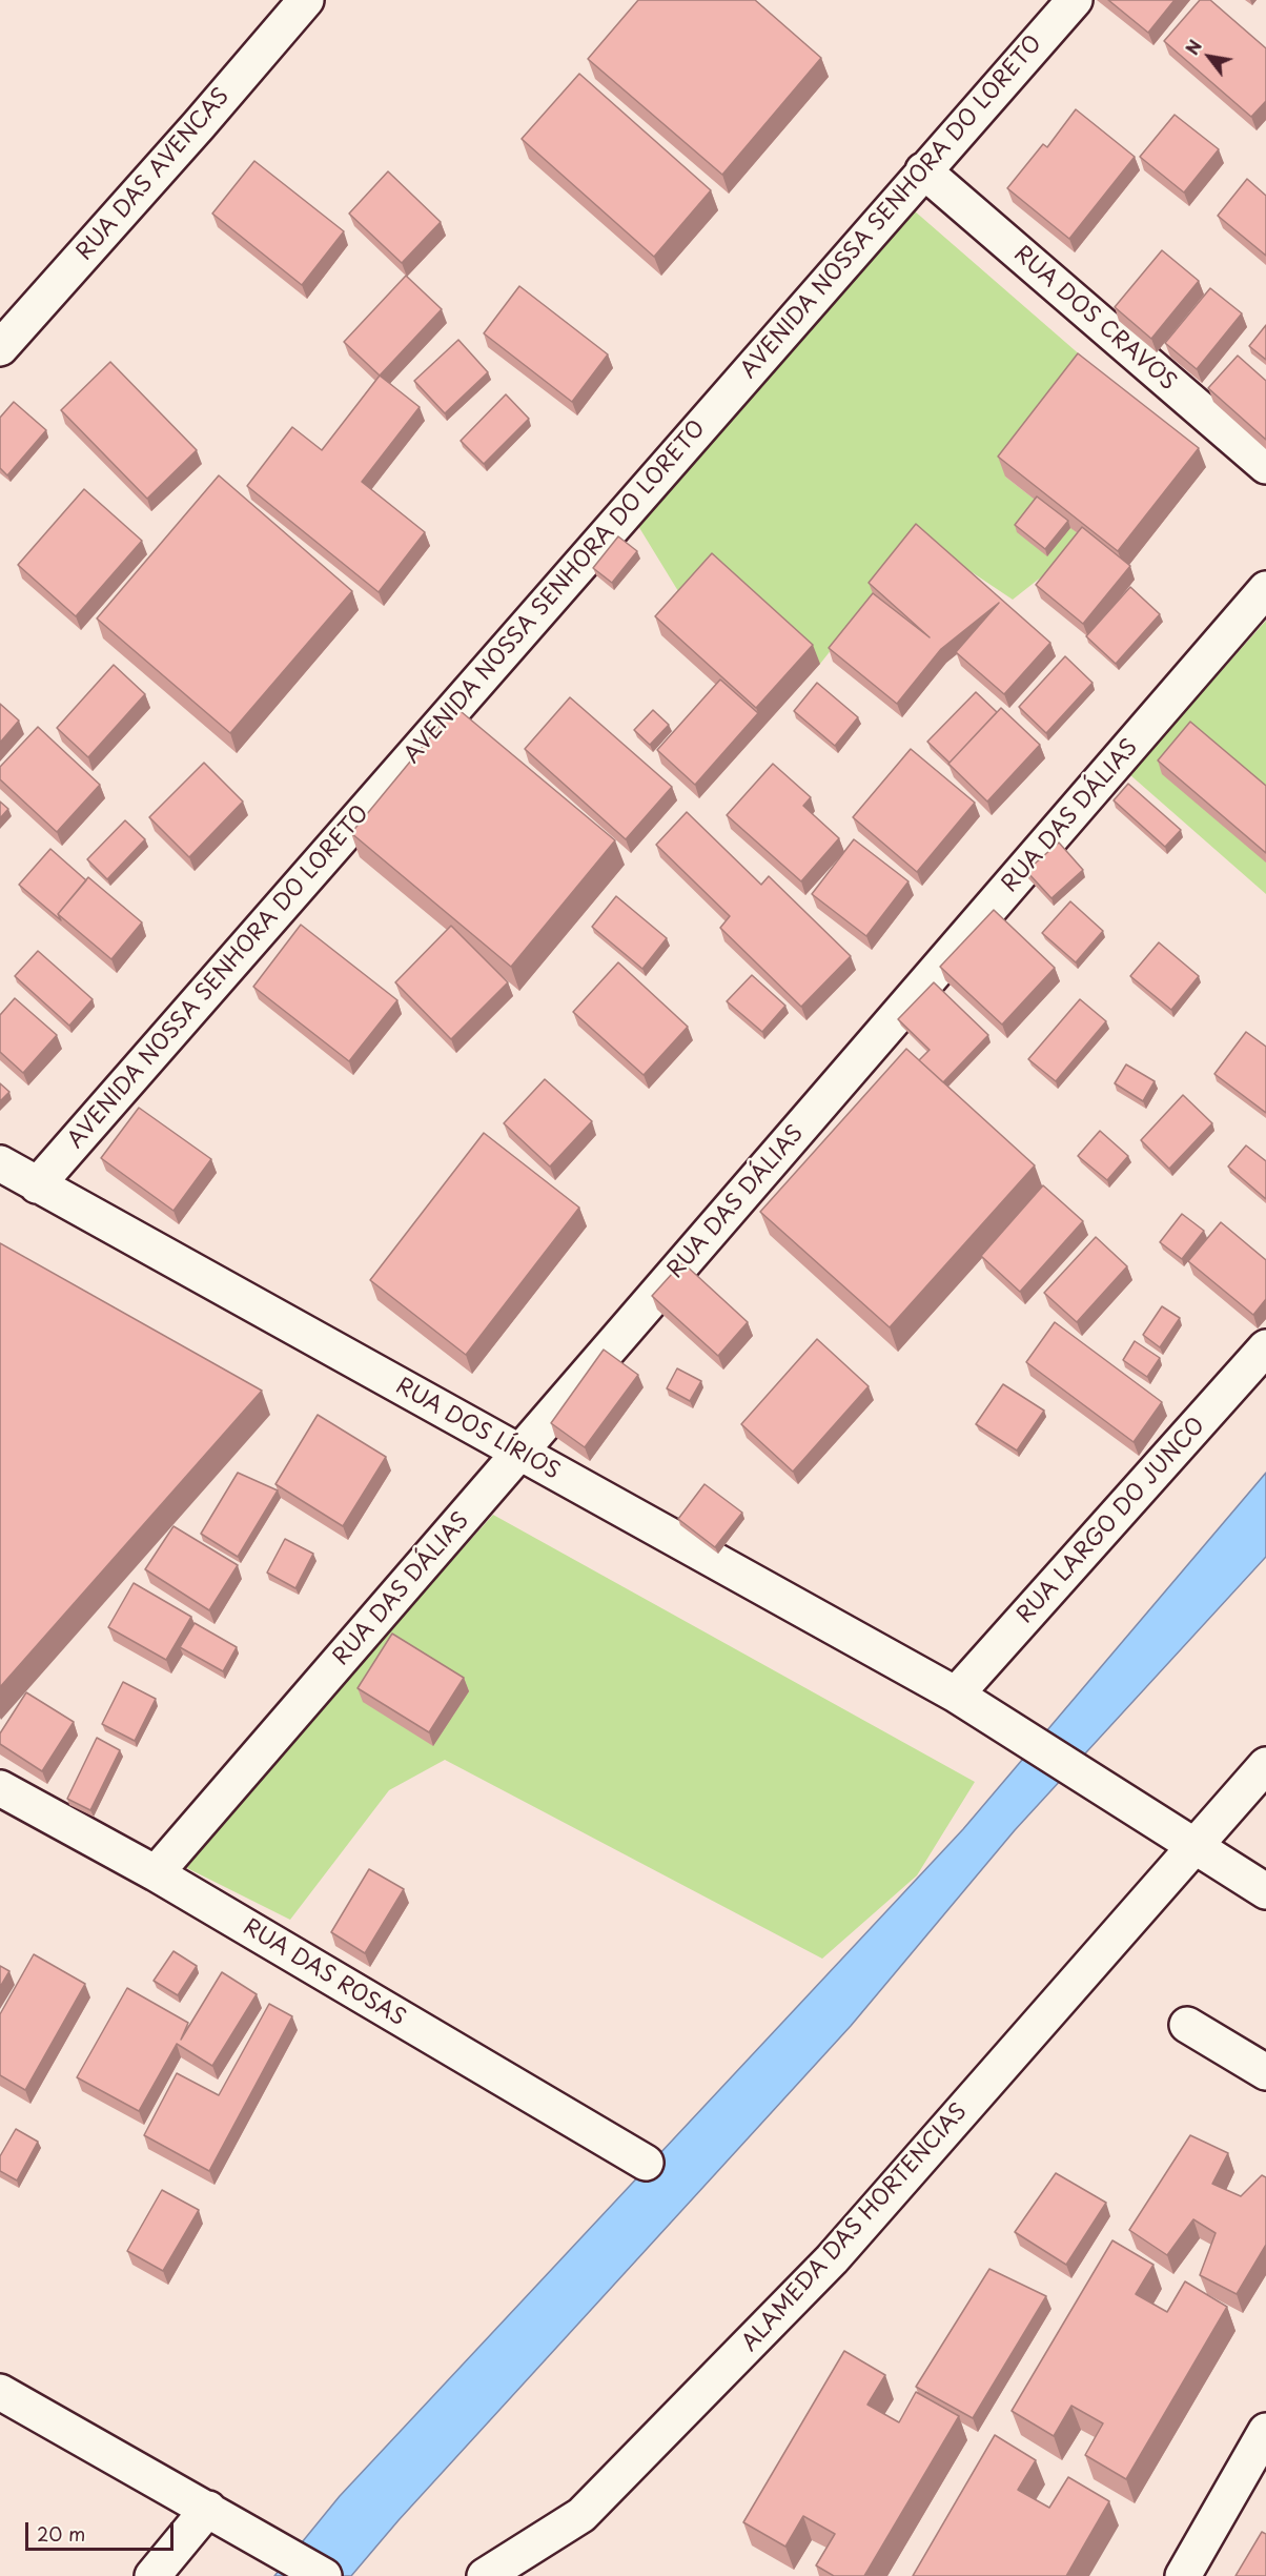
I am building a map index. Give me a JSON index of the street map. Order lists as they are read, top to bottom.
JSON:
{
  "streets": {
    "street": [
      "RUA DAS AVENCAS",
      "AVENIDA NOSSA SENHORA DO LORETO",
      "RUA DOS CRAVOS",
      "RUA DAS DÁLIAS",
      "RUA DOS LÍRIOS",
      "RUA LARGO DO JUNCO",
      "RUA DAS ROSAS",
      "ALAMEDA DAS HORTENCIAS"
    ]
  },
  "crossings": [
    ["AVENIDA NOSSA SENHORA DO LORETO", "RUA DOS CRAVOS"],
    ["AVENIDA NOSSA SENHORA DO LORETO", "RUA DOS LÍRIOS"],
    ["RUA DAS DÁLIAS", "RUA DOS LÍRIOS"],
    ["RUA DAS DÁLIAS", "RUA DAS ROSAS"],
    ["RUA DOS LÍRIOS", "RUA LARGO DO JUNCO"],
    ["RUA DOS LÍRIOS", "ALAMEDA DAS HORTENCIAS"]
  ],
  "scale_bar": "20 m",
  "north": "top left"
}
